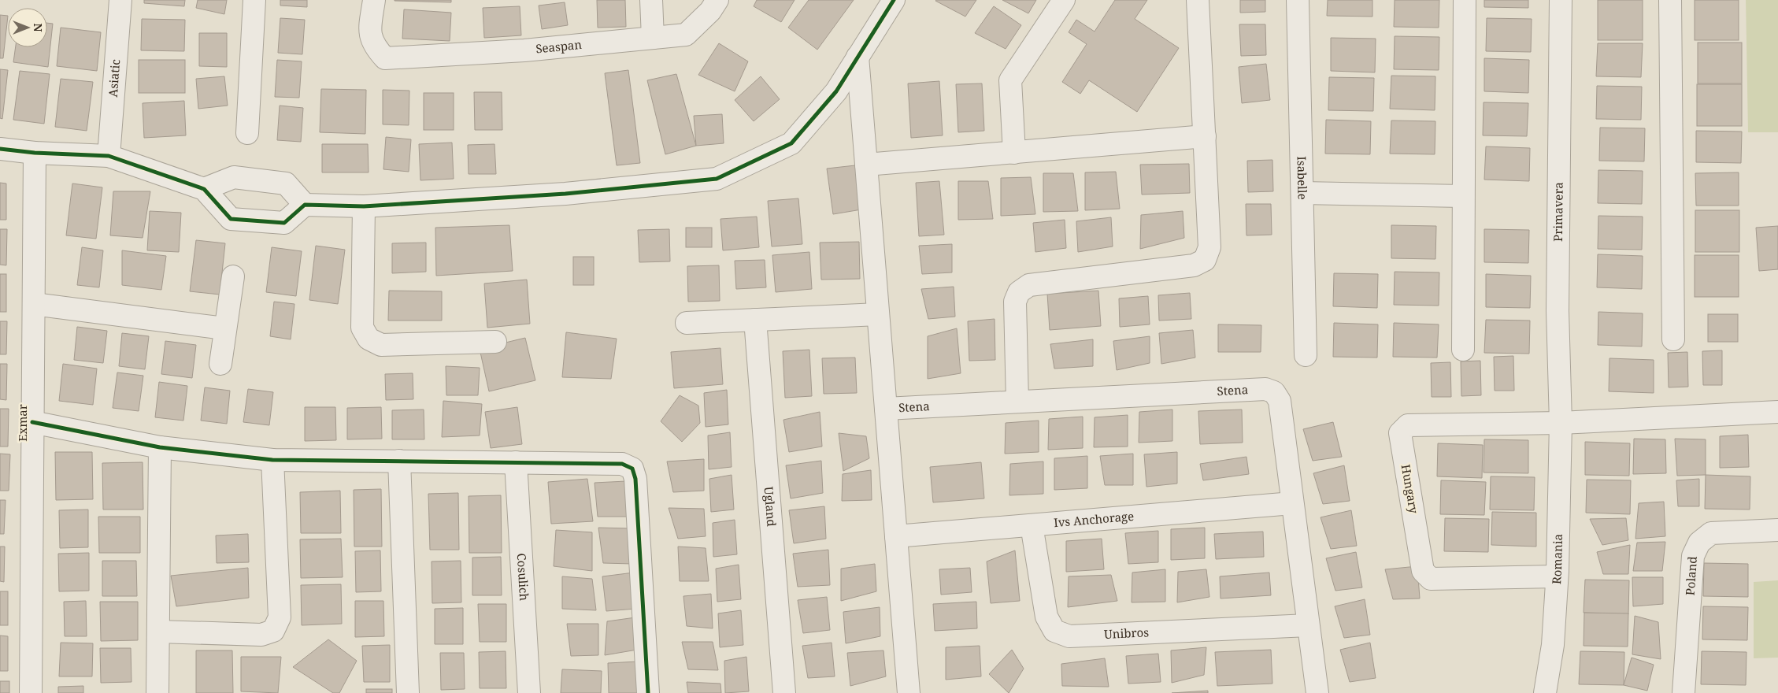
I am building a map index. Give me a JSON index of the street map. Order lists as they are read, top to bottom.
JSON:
{
  "streets": {
    "street": [
      "Seaspan",
      "Asiatic",
      "Isabelle",
      "Primavera",
      "Stena",
      "Exmar",
      "Hungary",
      "Ugland",
      "Ivs Anchorage",
      "Romania",
      "Poland",
      "Cosulich",
      "Unibros"
    ]
  },
  "crossings": [
    ["Primavera", "Hungary"],
    ["Primavera", "Romania"],
    ["Stena", "Ivs Anchorage"],
    ["Stena", "Unibros"],
    ["Hungary", "Romania"],
    ["Ivs Anchorage", "Unibros"]
  ],
  "north": "right"
}
